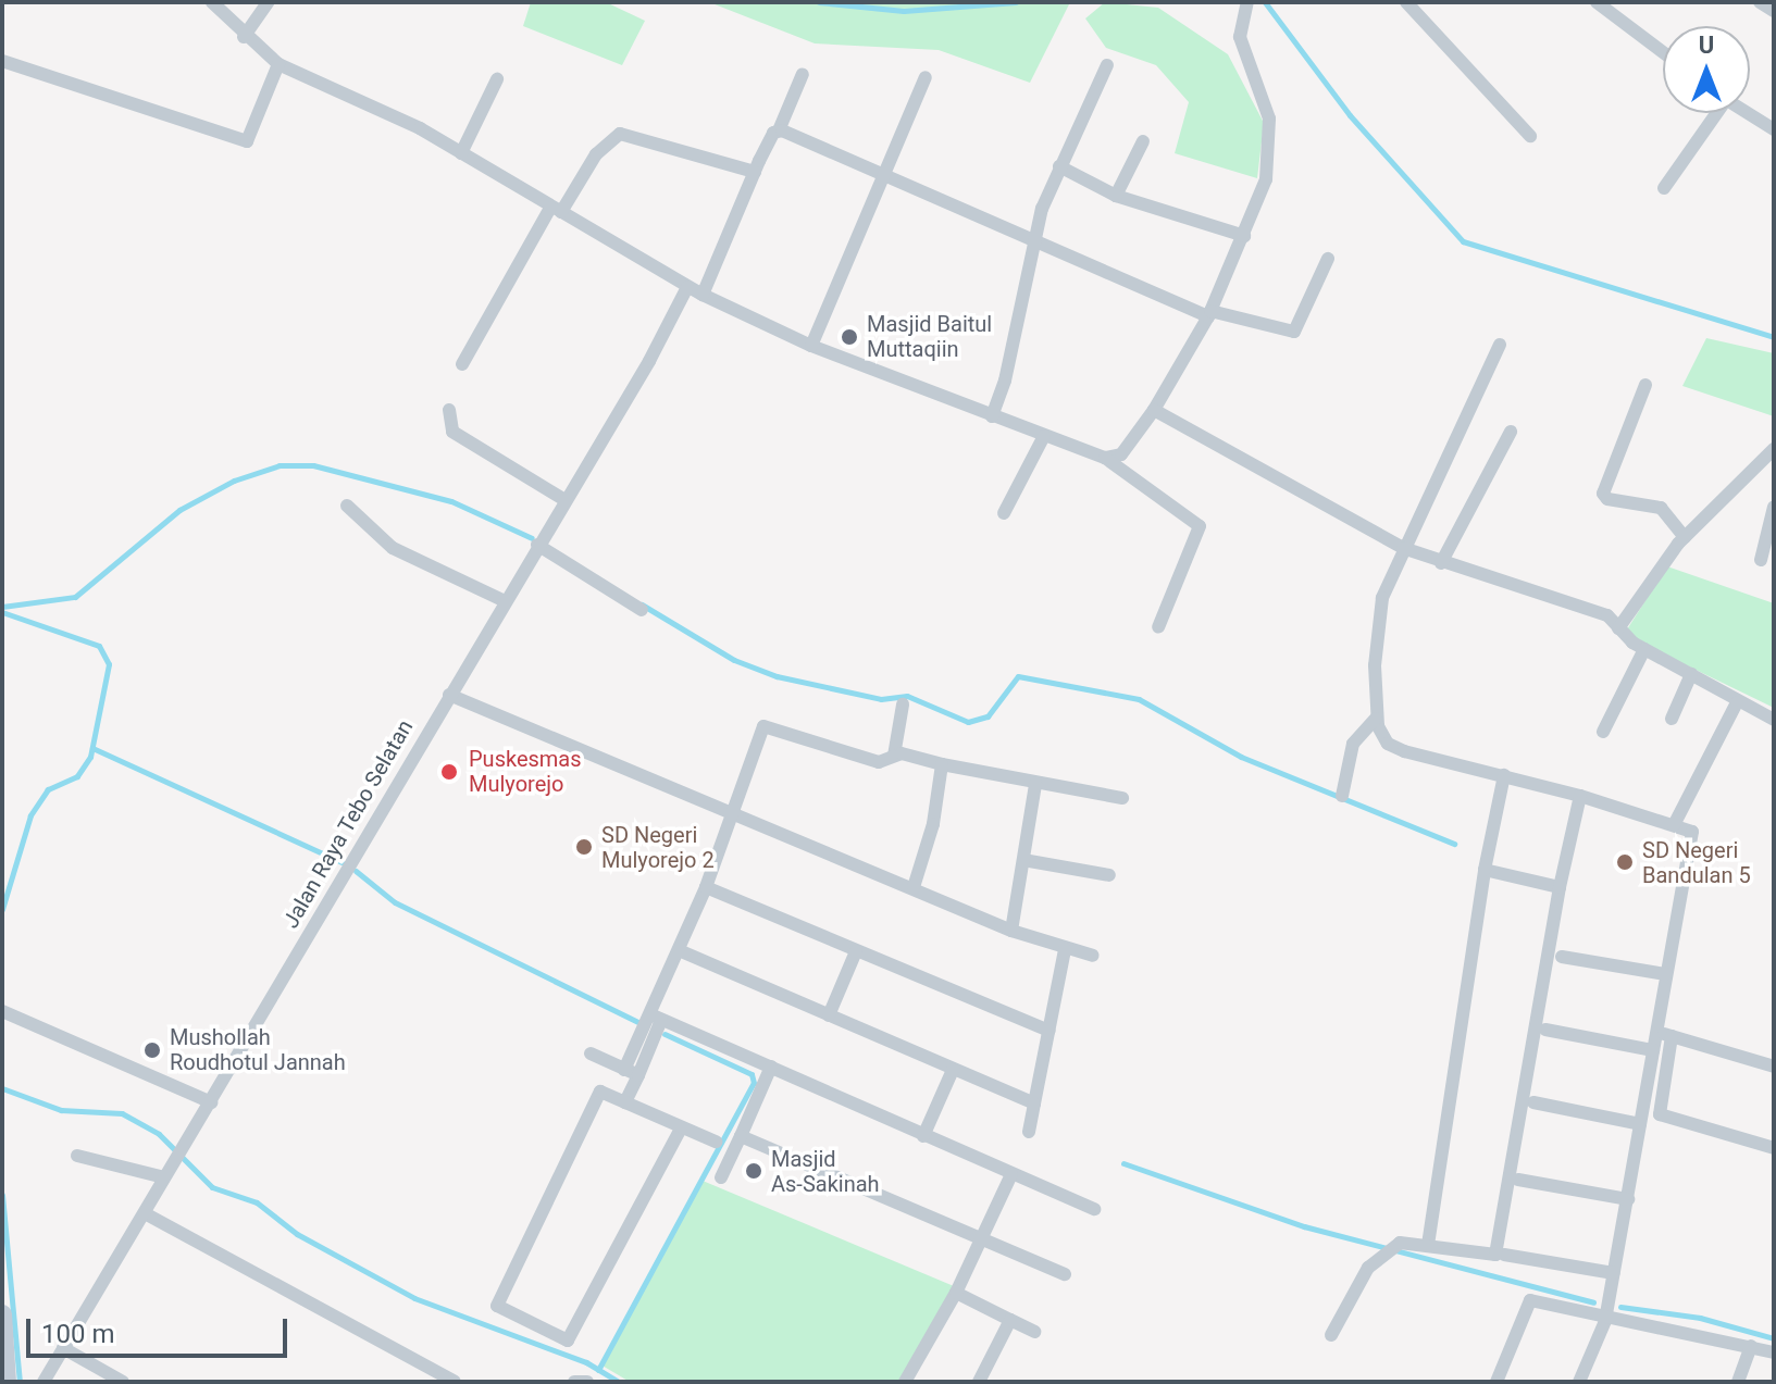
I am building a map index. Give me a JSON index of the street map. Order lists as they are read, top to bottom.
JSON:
{
  "streets": {
    "street": ["Jalan Raya Tebo Selatan"]
  },
  "places": [
    "Masjid Baitul Muttaqiin",
    "Puskesmas Mulyorejo",
    "SD Negeri Mulyorejo 2",
    "SD Negeri Bandulan 5",
    "Mushollah Roudhotul Jannah",
    "Masjid As-Sakinah"
  ],
  "scale_bar": "100 m",
  "north": "top"
}
